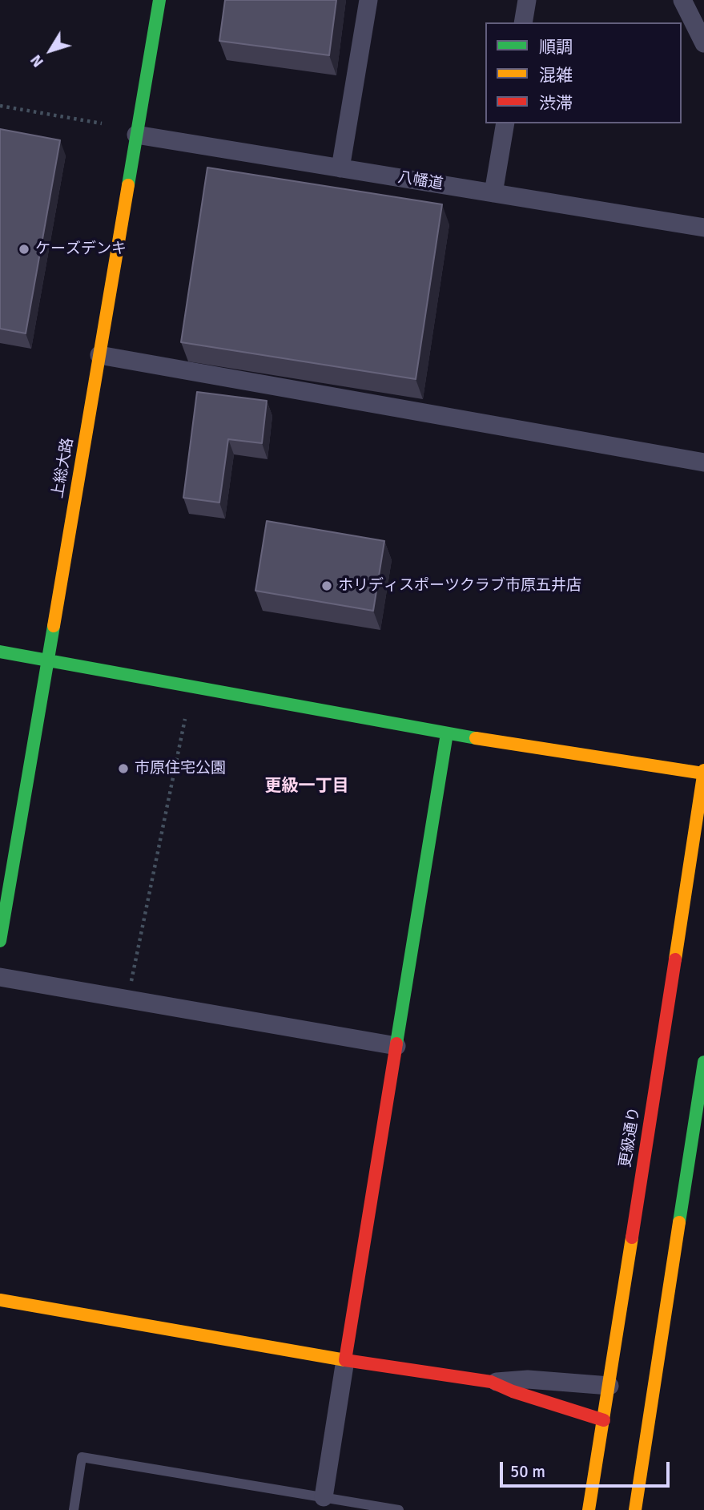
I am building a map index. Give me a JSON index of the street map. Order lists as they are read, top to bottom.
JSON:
{
  "streets": {
    "street": ["八幡道", "上総大路", "更級通り"]
  },
  "crossings": [
    ["八幡道", "上総大路"]
  ],
  "districts": ["更級一丁目"],
  "places": ["ケーズデンキ", "ホリディスポーツクラブ市原五井店", "市原住宅公園"],
  "legend": ["順調", "混雑", "渋滞"],
  "scale_bar": "50 m",
  "north": "bottom left"
}
